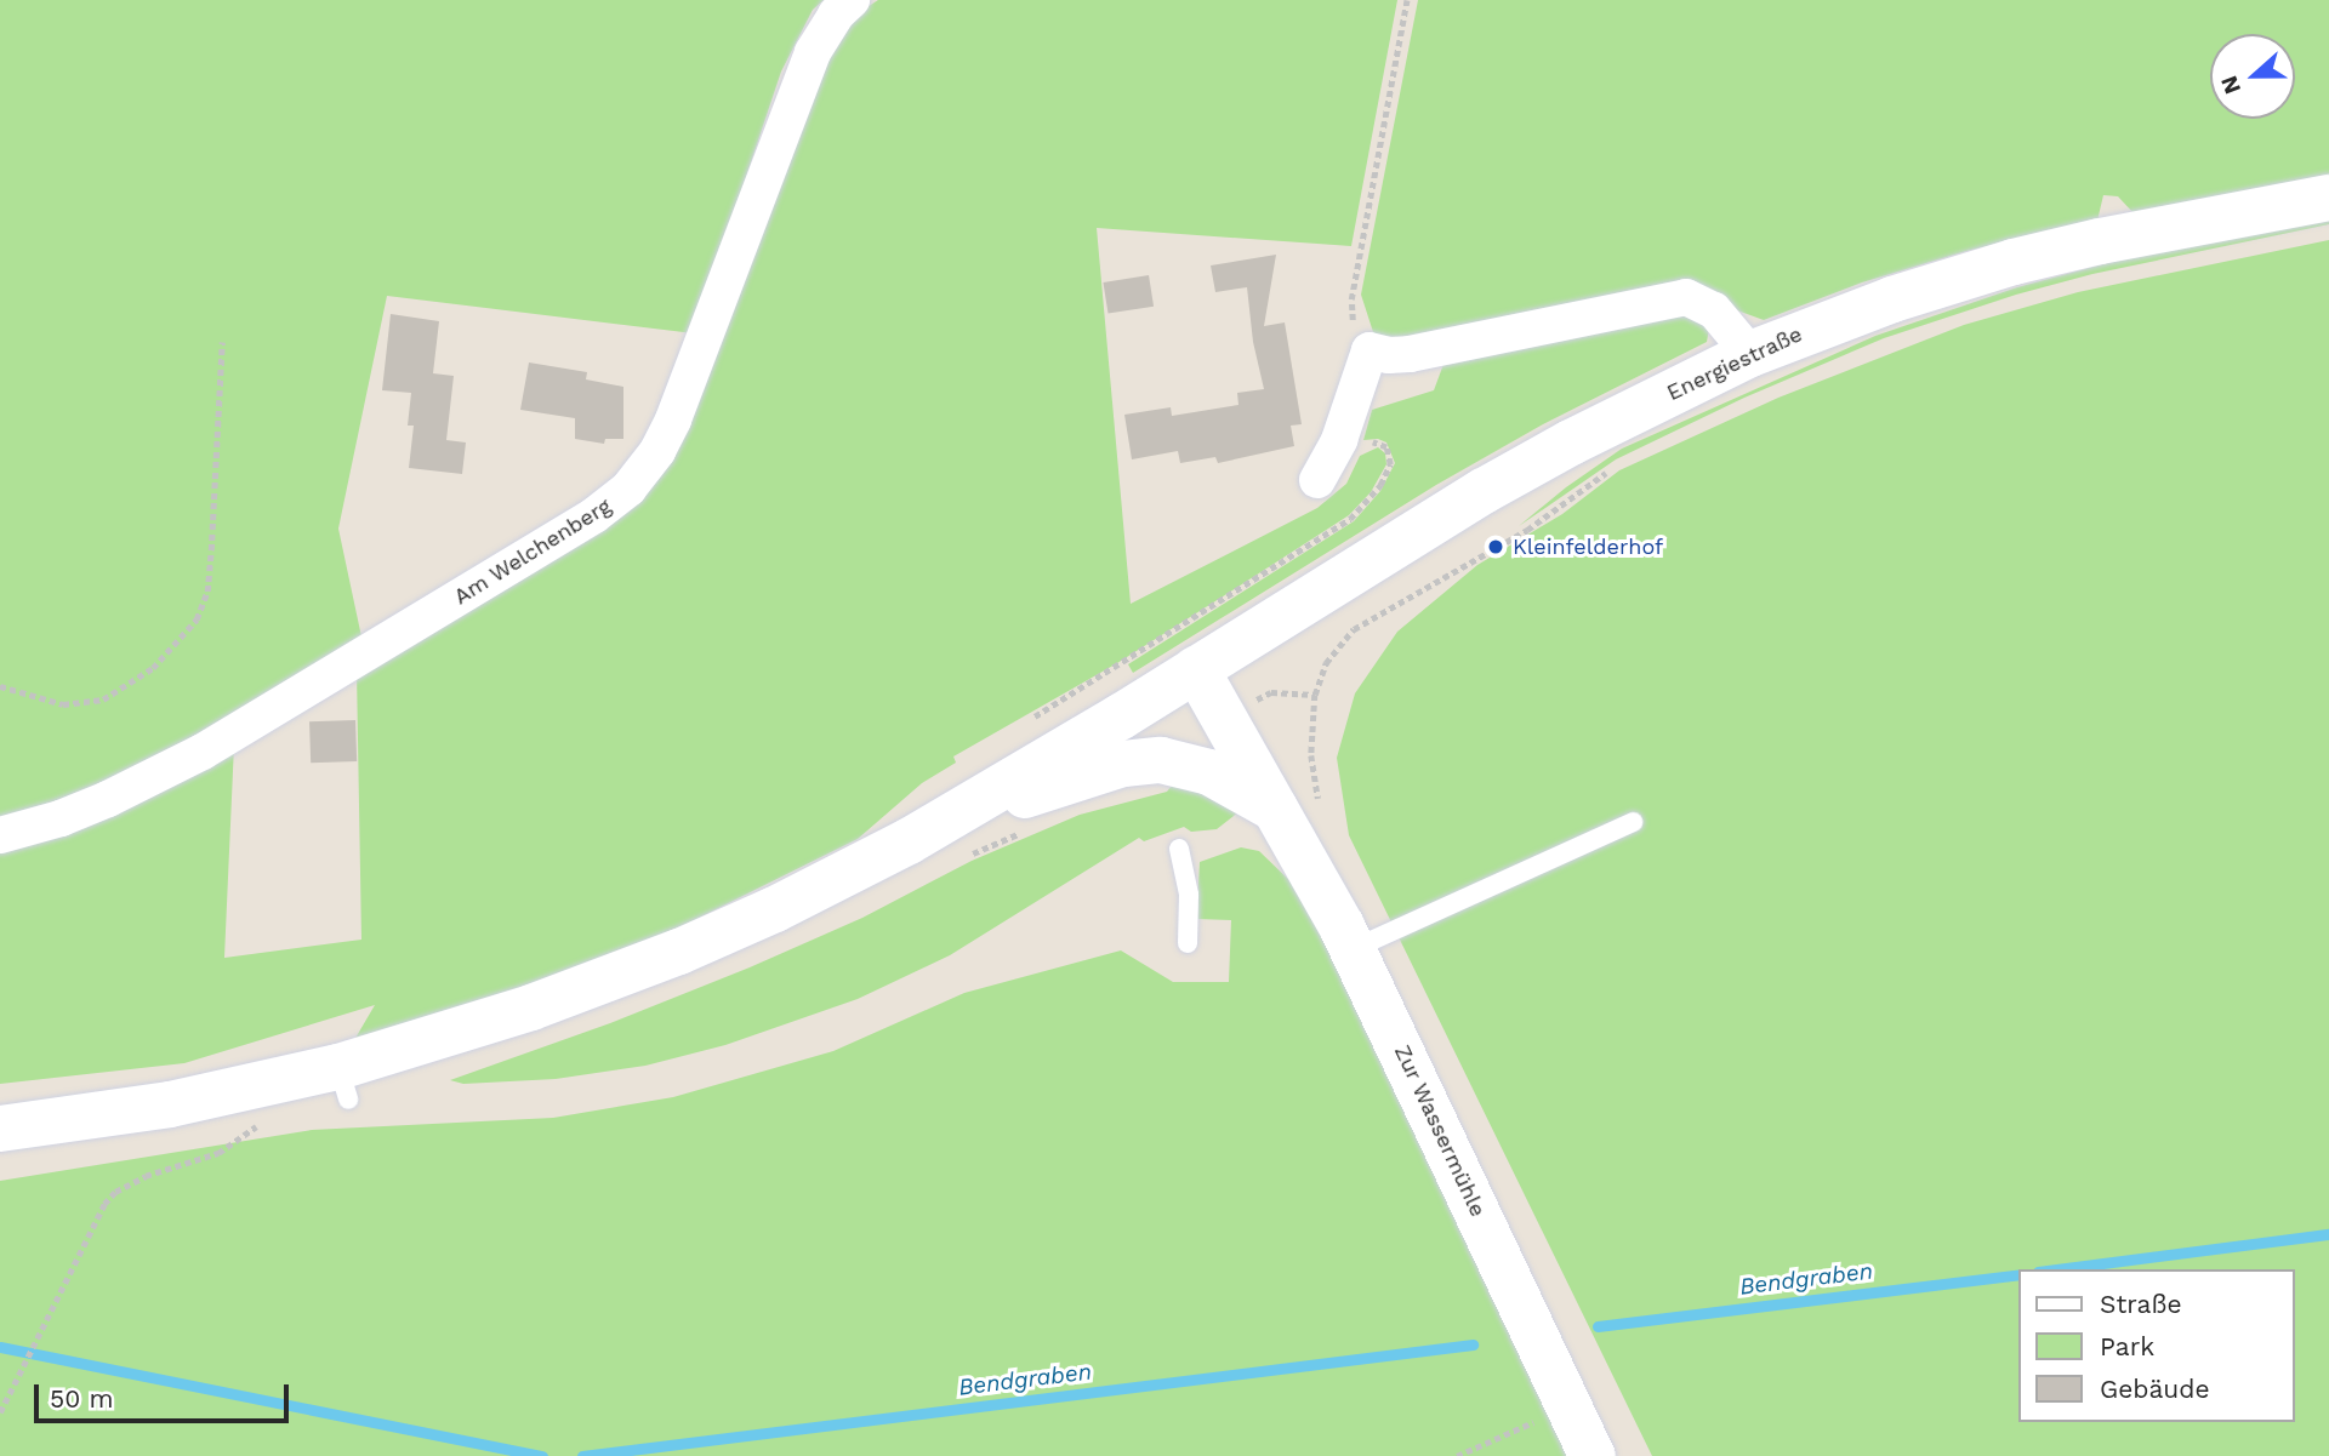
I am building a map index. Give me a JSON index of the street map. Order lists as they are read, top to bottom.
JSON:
{
  "streets": {
    "main road": ["Energiestraße", "Zur Wassermühle"],
    "street": ["Am Welchenberg"]
  },
  "crossings": [
    ["Energiestraße", "Zur Wassermühle"]
  ],
  "water": ["Bendgraben"],
  "places": ["Kleinfelderhof"],
  "legend": ["Straße", "Park", "Gebäude"],
  "scale_bar": "50 m",
  "north": "left"
}
